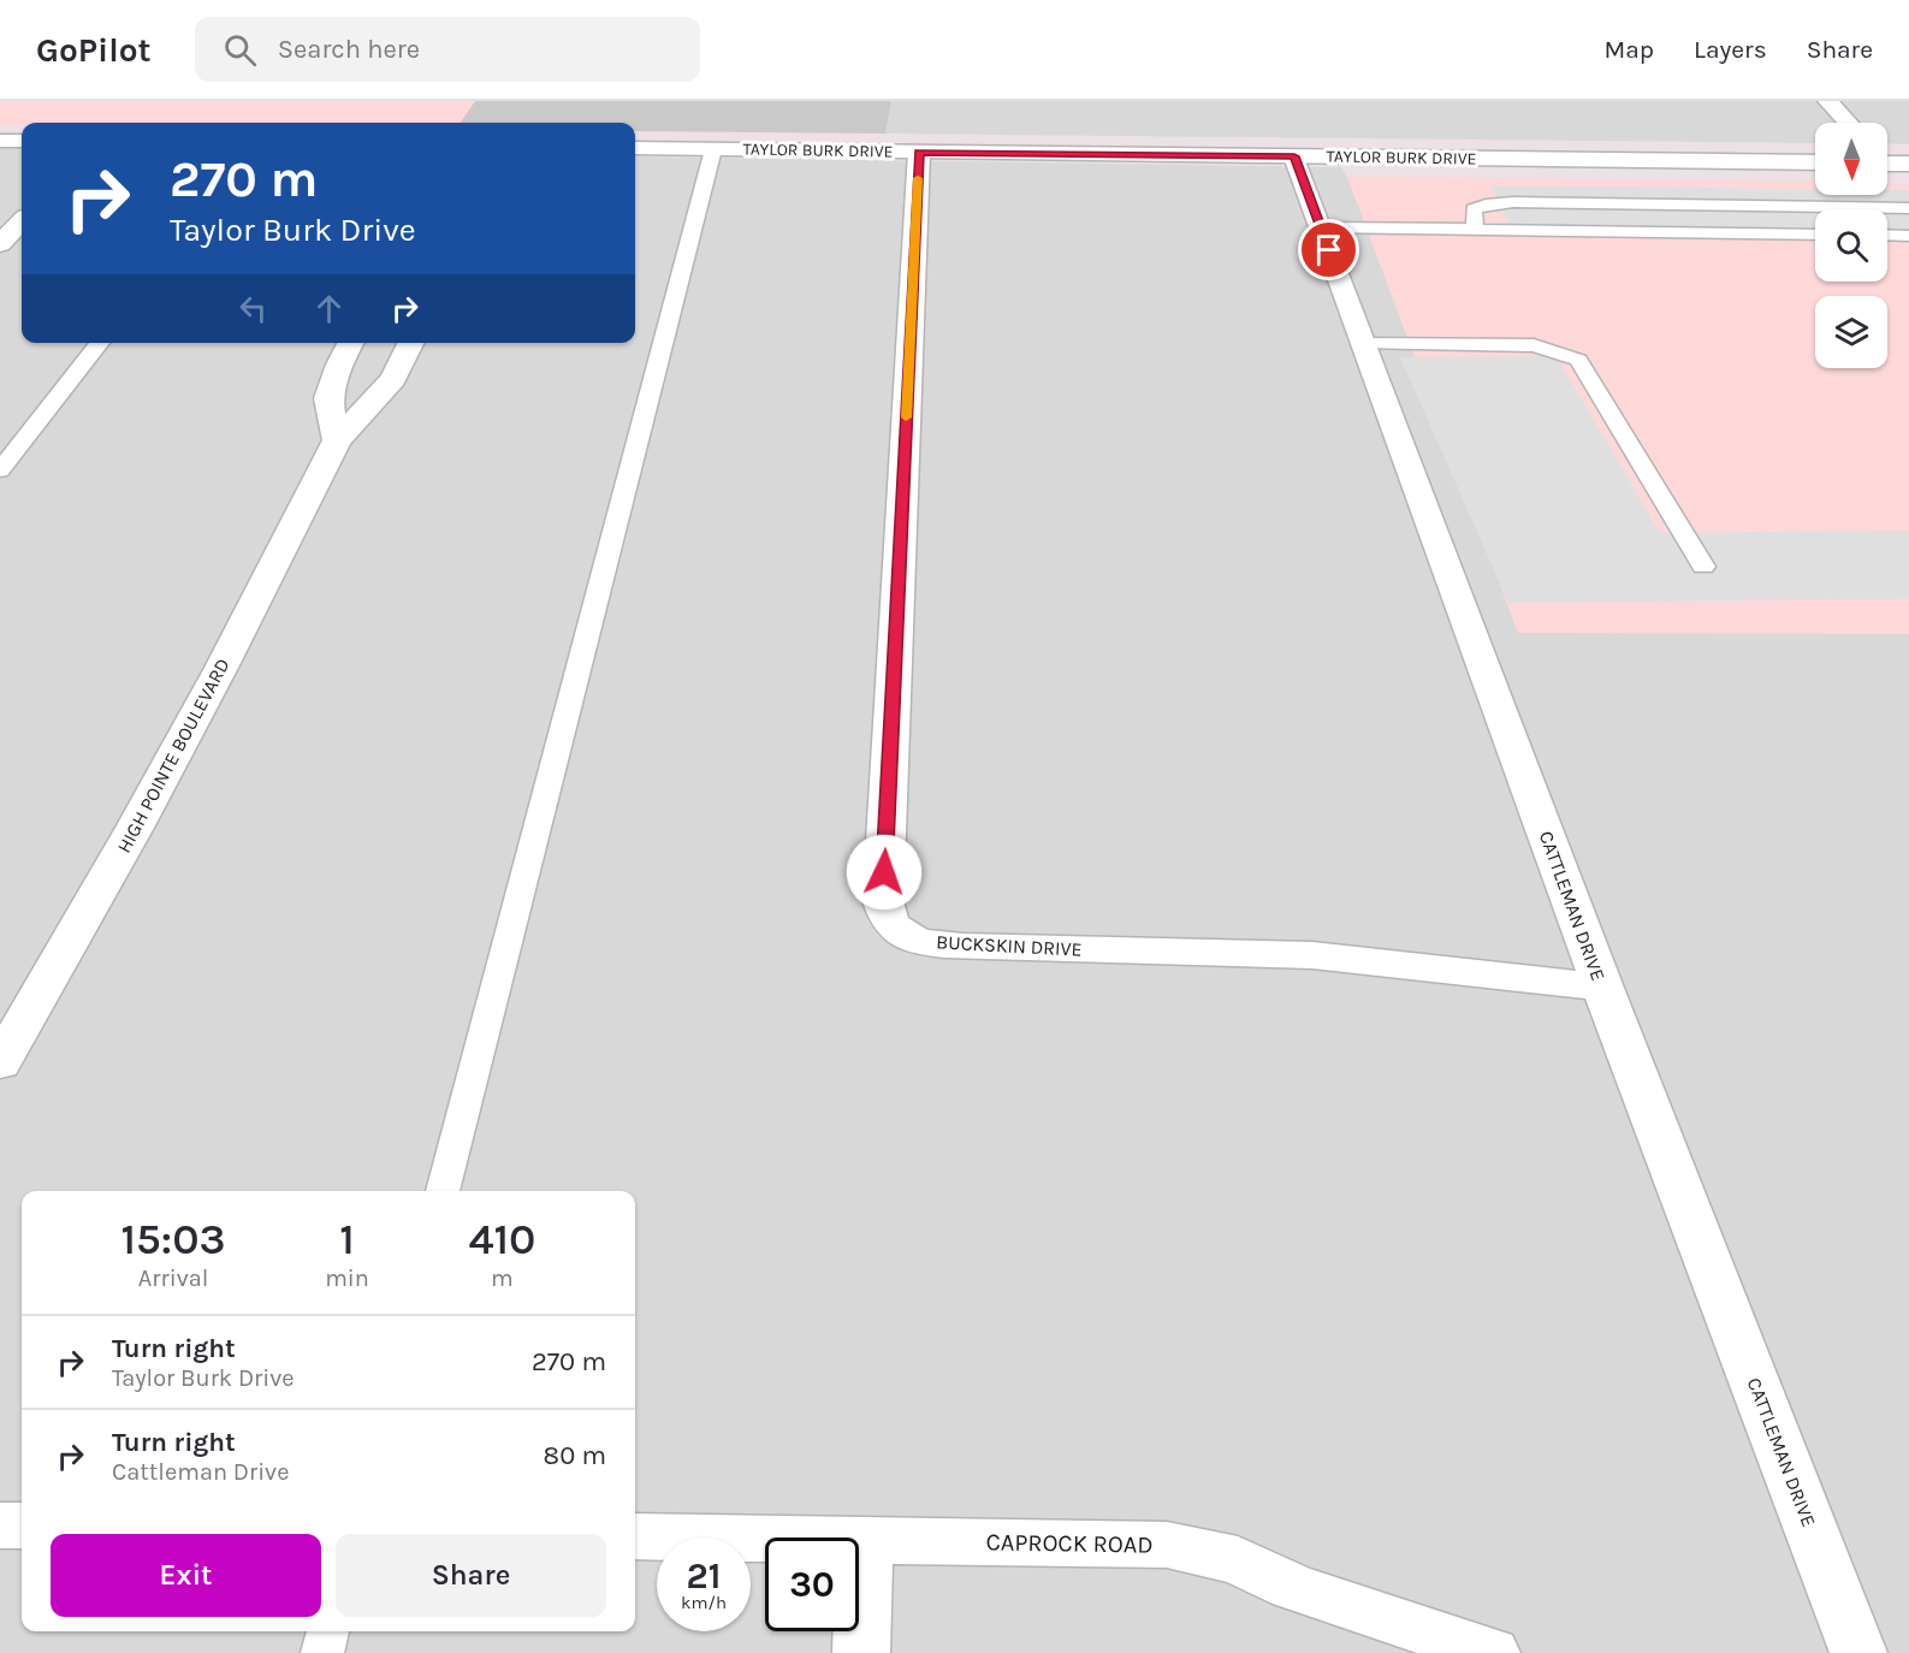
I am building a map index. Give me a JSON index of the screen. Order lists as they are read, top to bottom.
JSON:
{
  "streets": {
    "street": [
      "TAYLOR BURK DRIVE",
      "HIGH POINTE BOULEVARD",
      "CATTLEMAN DRIVE",
      "BUCKSKIN DRIVE",
      "CAPROCK ROAD"
    ]
  },
  "crossings": [
    ["TAYLOR BURK DRIVE", "CATTLEMAN DRIVE"],
    ["TAYLOR BURK DRIVE", "BUCKSKIN DRIVE"],
    ["CATTLEMAN DRIVE", "BUCKSKIN DRIVE"]
  ],
  "north": "bottom",
  "page": {
    "header": "GoPilot",
    "search": "Search here",
    "nav": ["Map", "Layers", "Share"],
    "turn": ["270 m", "Taylor Burk Drive"],
    "eta": [
      "15:03",
      "Arrival",
      "1",
      "min",
      "410",
      "m"
    ],
    "list": [
      {
        "name": "Turn right",
        "note": "Taylor Burk Drive",
        "value": "270 m"
      },
      {
        "name": "Turn right",
        "note": "Cattleman Drive",
        "value": "80 m"
      }
    ],
    "buttons": ["Exit", "Share"],
    "speed": "21 km/h",
    "limit": "30"
  }
}
